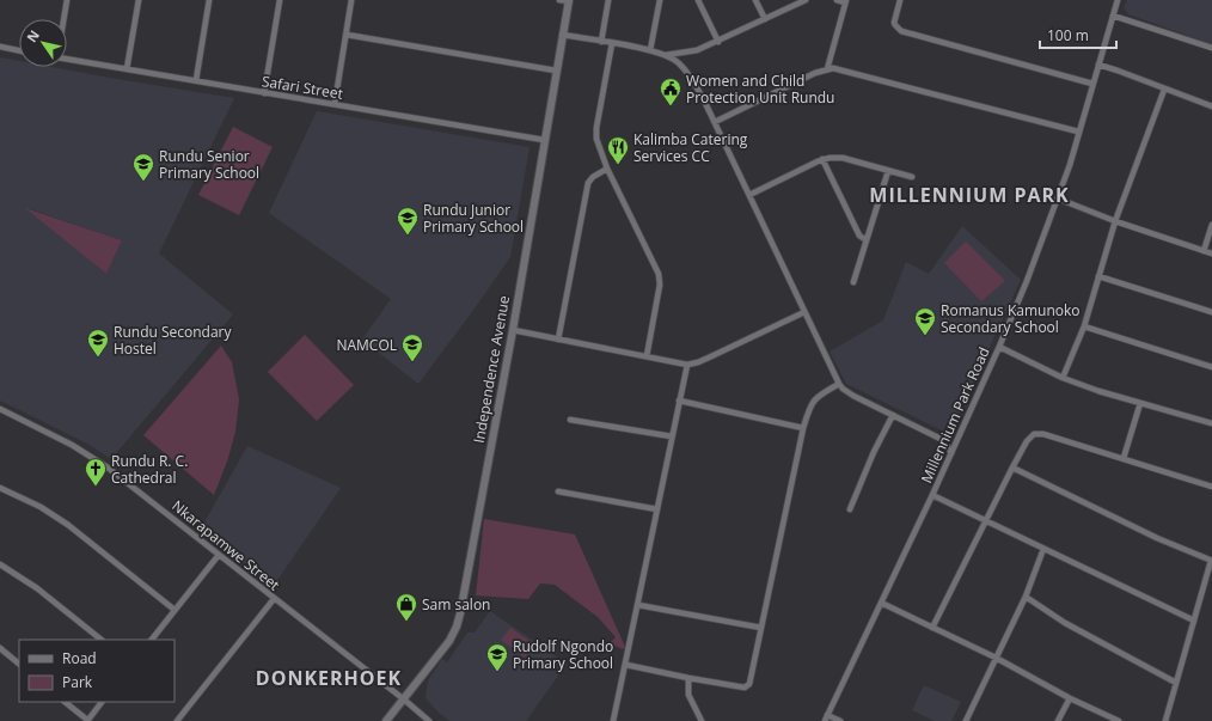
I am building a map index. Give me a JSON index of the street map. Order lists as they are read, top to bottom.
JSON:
{
  "streets": {
    "street": [
      "Safari Street",
      "Independence Avenue",
      "Millennium Park Road",
      "Nkarapamwe Street"
    ]
  },
  "crossings": [
    ["Safari Street", "Independence Avenue"],
    ["Independence Avenue", "Nkarapamwe Street"]
  ],
  "districts": ["MILLENNIUM PARK", "DONKERHOEK"],
  "places": {
    "public building": ["Women and Child Protection Unit Rundu"],
    "restaurant": ["Kalimba Catering Services CC"],
    "school or university": [
      "Rundu Senior Primary School",
      "Rundu Junior Primary School",
      "Romanus Kamunoko Secondary School",
      "Rundu Secondary Hostel",
      "NAMCOL",
      "Rudolf Ngondo Primary School"
    ],
    "church": ["Rundu R. C. Cathedral"],
    "shop": ["Sam salon"]
  },
  "legend": ["Road", "Park"],
  "scale_bar": "100 m",
  "north": "top left"
}
